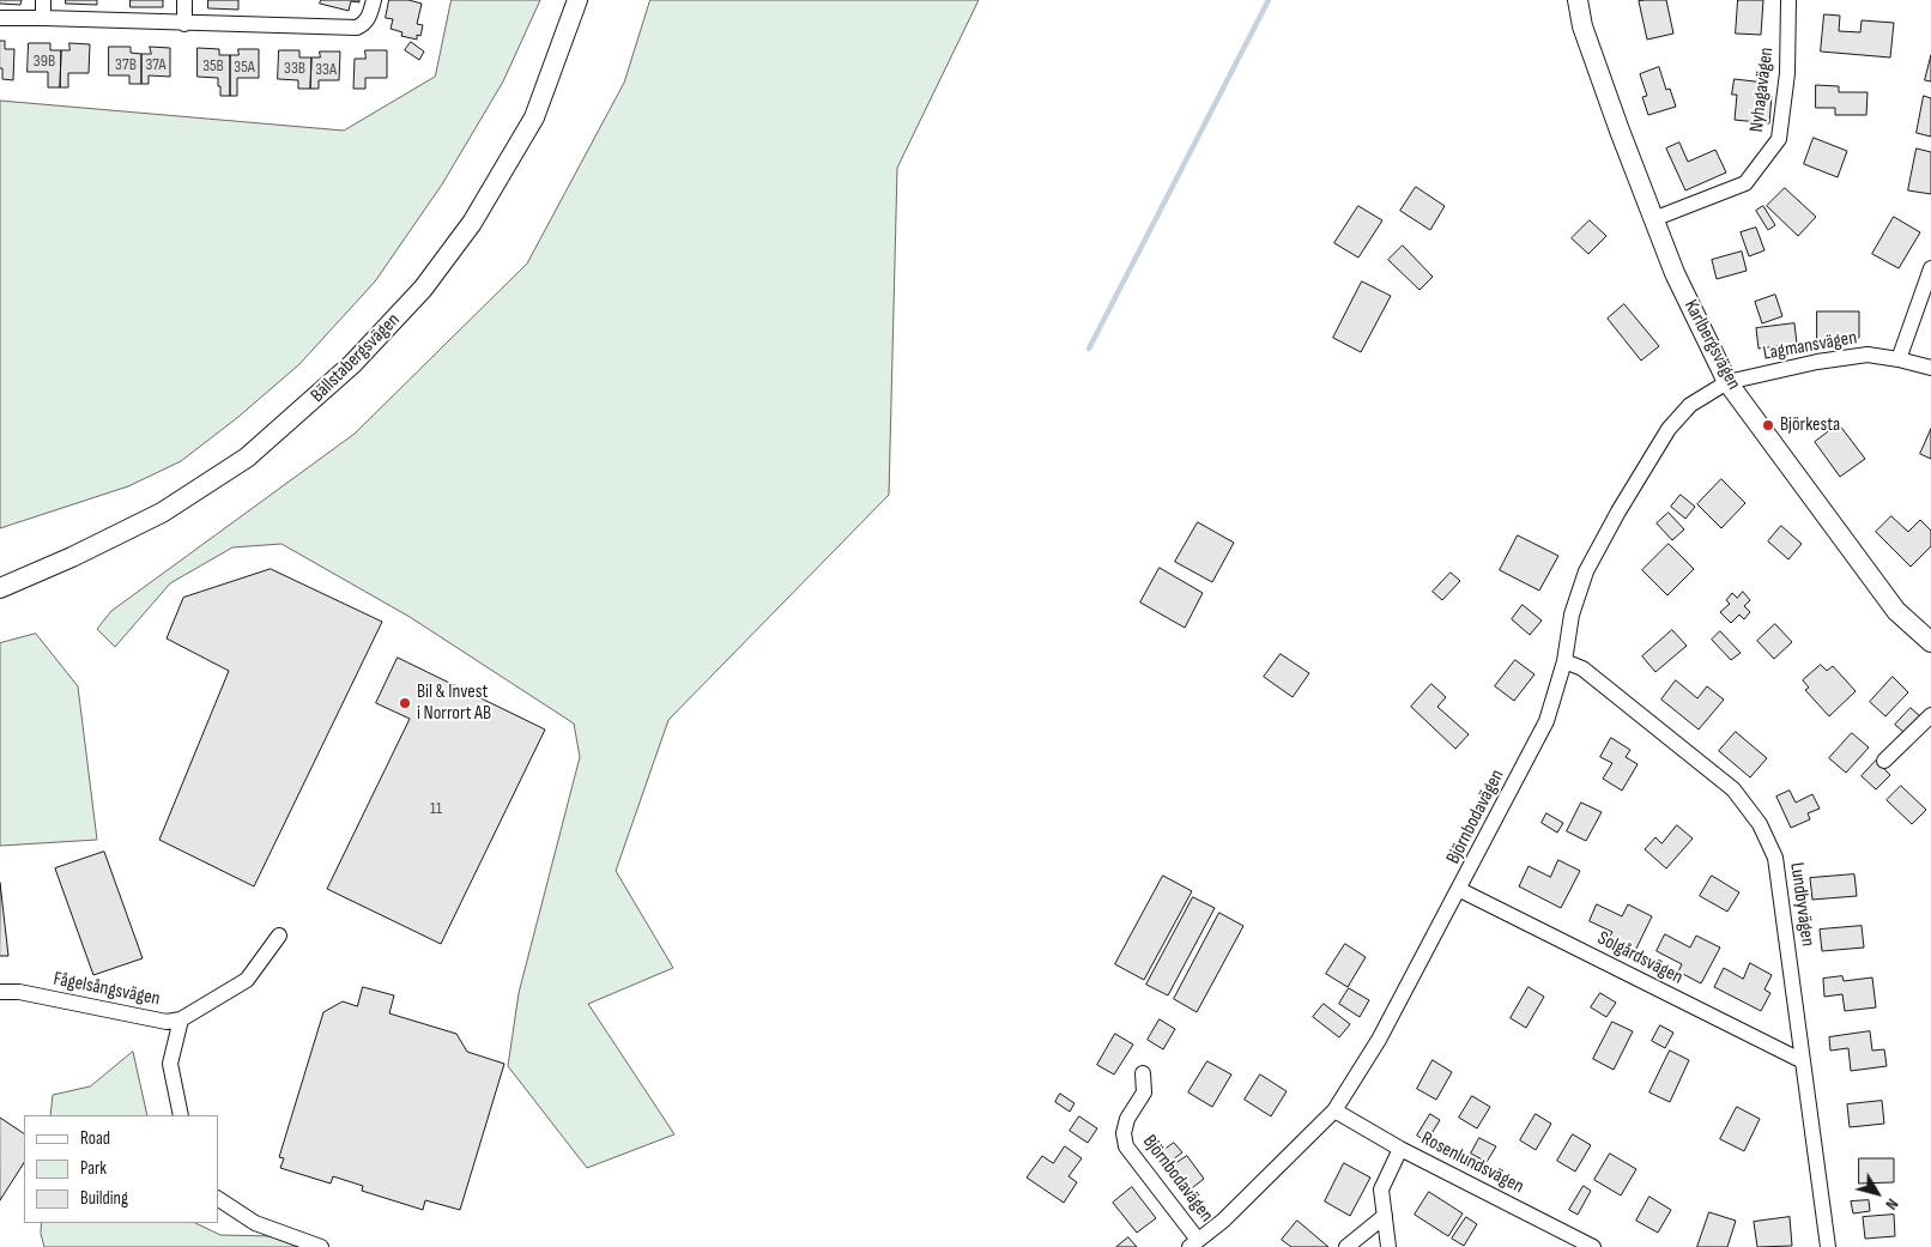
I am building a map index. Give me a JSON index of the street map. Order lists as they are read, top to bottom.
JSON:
{
  "streets": {
    "street": [
      "Nyhagavägen",
      "Karlbergsvägen",
      "Lagmansvägen",
      "Bällstabergsvägen",
      "Björnbodavägen",
      "Lundbyvägen",
      "Solgårdsvägen",
      "Fågelsångsvägen",
      "Rosenlundsvägen"
    ]
  },
  "crossings": [
    ["Nyhagavägen", "Karlbergsvägen"],
    ["Karlbergsvägen", "Lagmansvägen"],
    ["Karlbergsvägen", "Björnbodavägen"],
    ["Lagmansvägen", "Björnbodavägen"],
    ["Björnbodavägen", "Lundbyvägen"],
    ["Björnbodavägen", "Solgårdsvägen"],
    ["Björnbodavägen", "Rosenlundsvägen"],
    ["Lundbyvägen", "Solgårdsvägen"]
  ],
  "places": ["Björkesta", "Bil & Invest i Norrort AB"],
  "house_numbers": [
    "39B",
    "37B",
    "37A",
    "35B",
    "35A",
    "33B",
    "33A",
    "11"
  ],
  "legend": ["Road", "Park", "Building"],
  "north": "bottom right"
}
